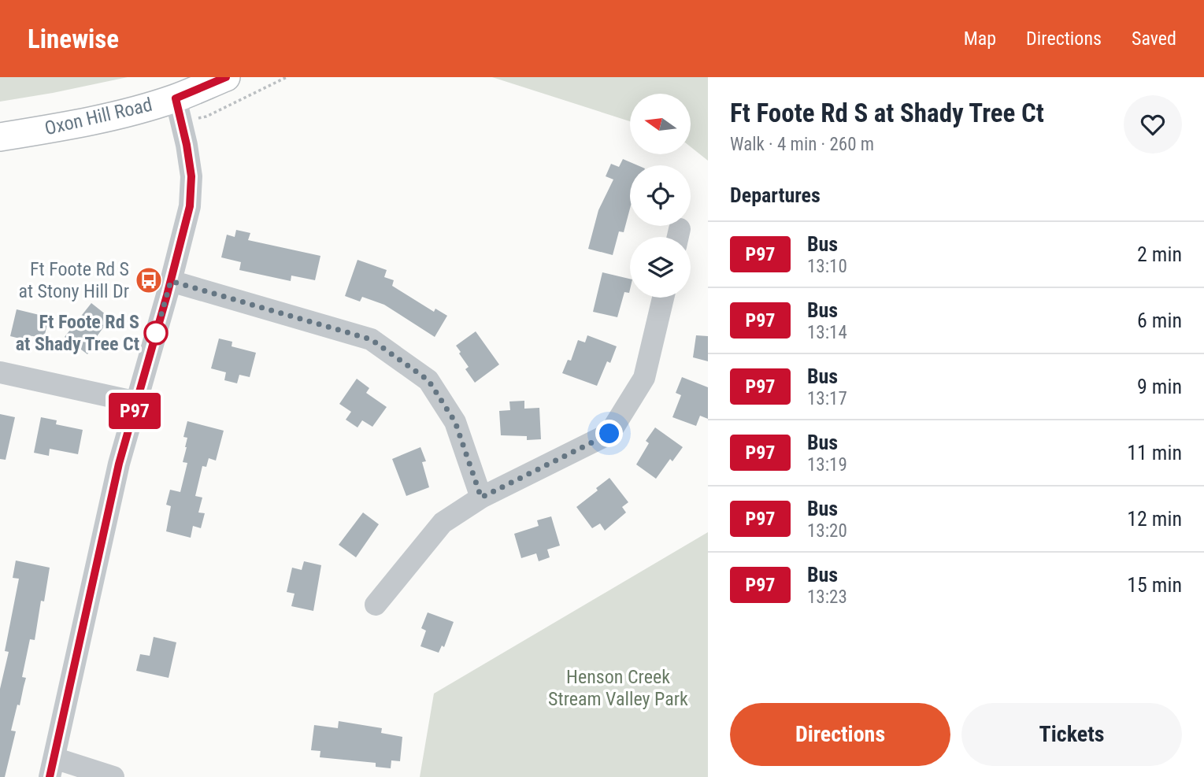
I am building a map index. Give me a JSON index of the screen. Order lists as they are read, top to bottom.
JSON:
{
  "streets": {
    "main road": ["Oxon Hill Road"]
  },
  "parks": ["Henson Creek Stream Valley Park"],
  "places": {
    "bus stop": ["Ft Foote Rd S at Stony Hill Dr"],
    "other": ["Ft Foote Rd S at Shady Tree Ct"]
  },
  "lines": ["bus line P97"],
  "north": "left",
  "page": {
    "header": "Linewise",
    "nav": ["Map", "Directions", "Saved"],
    "on_map": "P97",
    "heading": [
      ["Ft Foote Rd S at Shady Tree Ct", "Walk · 4 min · 260 m"],
      "Departures"
    ],
    "list": [
      {
        "mark": "P97",
        "name": "Bus",
        "note": "13:10",
        "value": "2 min"
      },
      {
        "mark": "P97",
        "name": "Bus",
        "note": "13:14",
        "value": "6 min"
      },
      {
        "mark": "P97",
        "name": "Bus",
        "note": "13:17",
        "value": "9 min"
      },
      {
        "mark": "P97",
        "name": "Bus",
        "note": "13:19",
        "value": "11 min"
      },
      {
        "mark": "P97",
        "name": "Bus",
        "note": "13:20",
        "value": "12 min"
      },
      {
        "mark": "P97",
        "name": "Bus",
        "note": "13:23",
        "value": "15 min"
      }
    ],
    "buttons": ["Directions", "Tickets"]
  }
}
